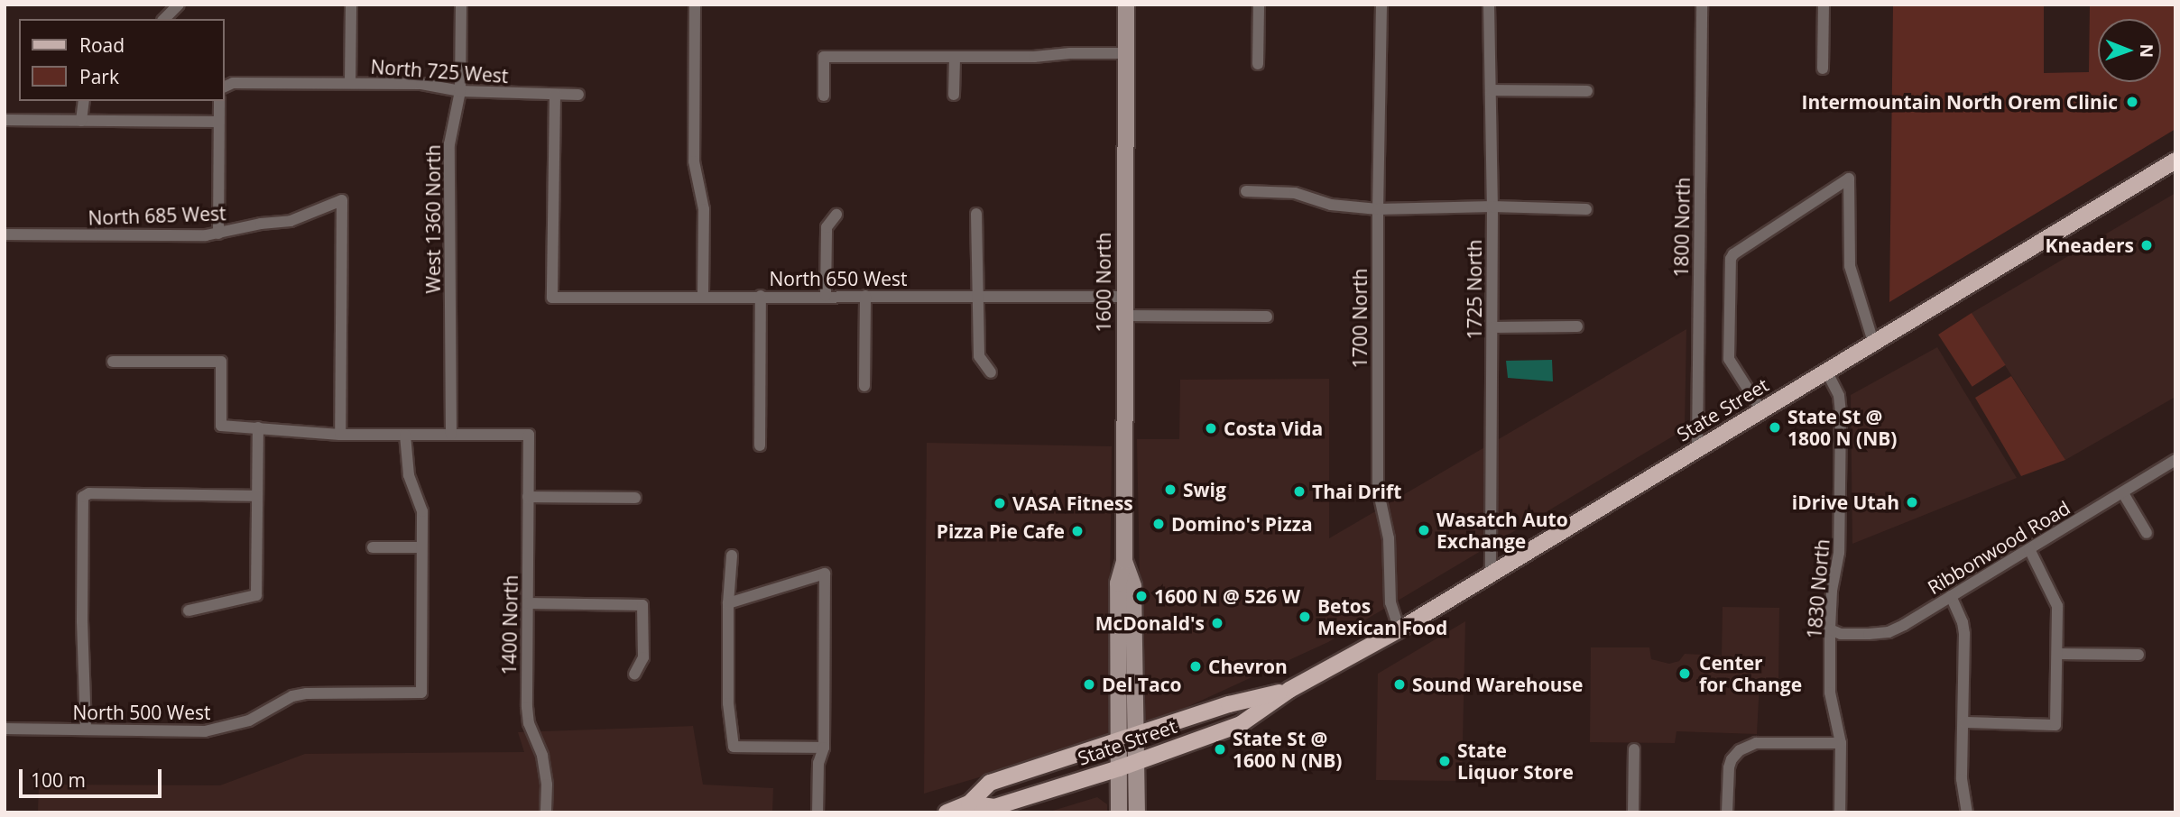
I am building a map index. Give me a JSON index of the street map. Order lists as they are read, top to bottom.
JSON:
{
  "streets": {
    "main road": ["1600 North", "State Street"],
    "street": [
      "North 725 West",
      "North 685 West",
      "West 1360 North",
      "1800 North",
      "North 650 West",
      "1725 North",
      "1700 North",
      "Ribbonwood Road",
      "1830 North",
      "1400 North",
      "North 500 West"
    ]
  },
  "crossings": [
    ["North 725 West", "West 1360 North"],
    ["North 725 West", "North 650 West"],
    ["West 1360 North", "1400 North"],
    ["1800 North", "State Street"],
    ["North 650 West", "1600 North"],
    ["1600 North", "State Street"],
    ["1725 North", "State Street"],
    ["1700 North", "State Street"],
    ["State Street", "1830 North"],
    ["Ribbonwood Road", "1830 North"]
  ],
  "places": [
    "Intermountain North Orem Clinic",
    "Kneaders",
    "State St @ 1800 N (NB)",
    "Costa Vida",
    "Swig",
    "Thai Drift",
    "iDrive Utah",
    "VASA Fitness",
    "Domino's Pizza",
    "Wasatch Auto Exchange",
    "Pizza Pie Cafe",
    "1600 N @ 526 W",
    "Betos Mexican Food",
    "McDonald's",
    "Chevron",
    "Center for Change",
    "Del Taco",
    "Sound Warehouse",
    "State St @ 1600 N (NB)",
    "State Liquor Store"
  ],
  "legend": ["Road", "Park"],
  "scale_bar": "100 m",
  "north": "right"
}
